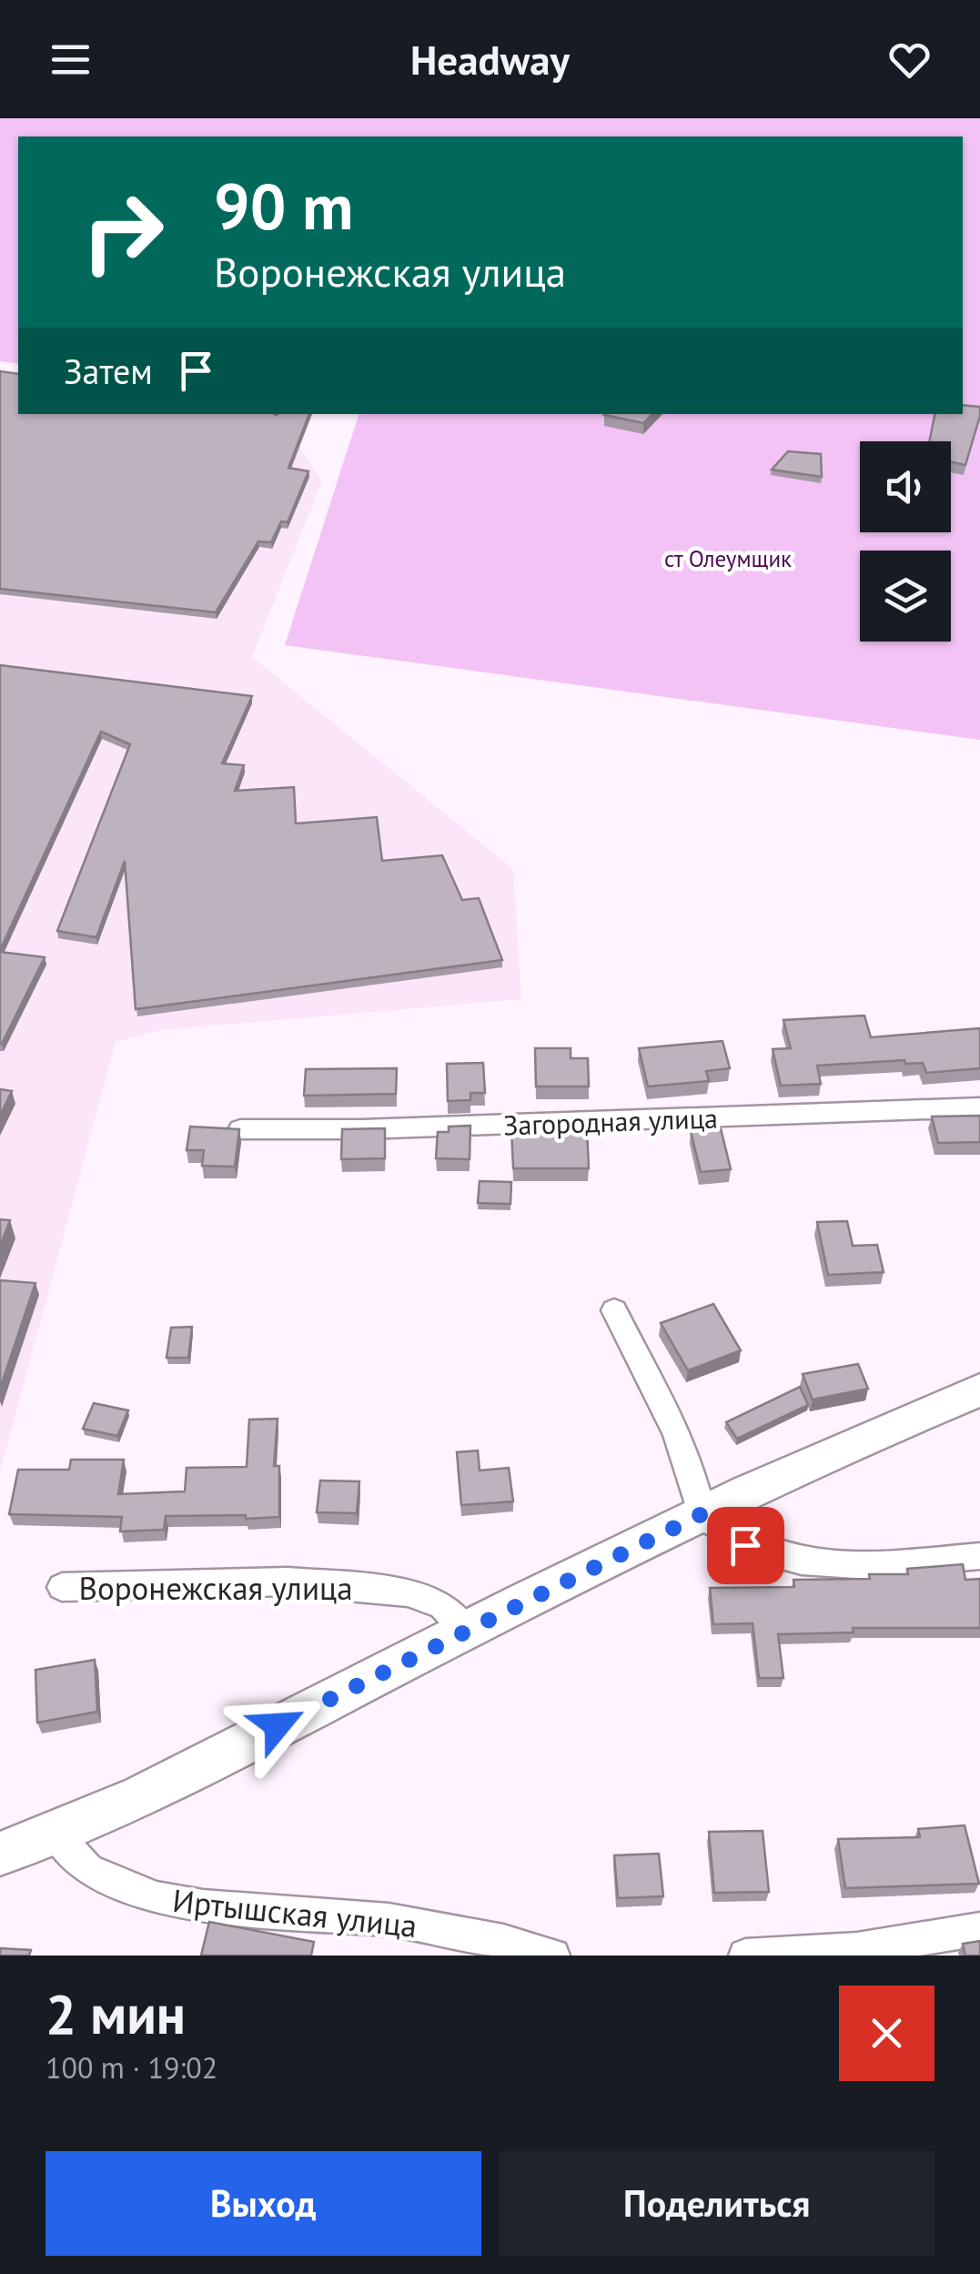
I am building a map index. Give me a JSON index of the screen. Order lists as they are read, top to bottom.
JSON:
{
  "streets": {
    "street": ["Загородная улица", "Воронежская улица", "Иртышская улица"]
  },
  "parks": ["ст Олеумщик"],
  "page": {
    "header": "Headway",
    "turn": ["90 m", "Воронежская улица"],
    "then": "Затем",
    "heading": ["2 мин", "100 m · 19:02"],
    "buttons": ["Выход", "Поделиться"]
  }
}
